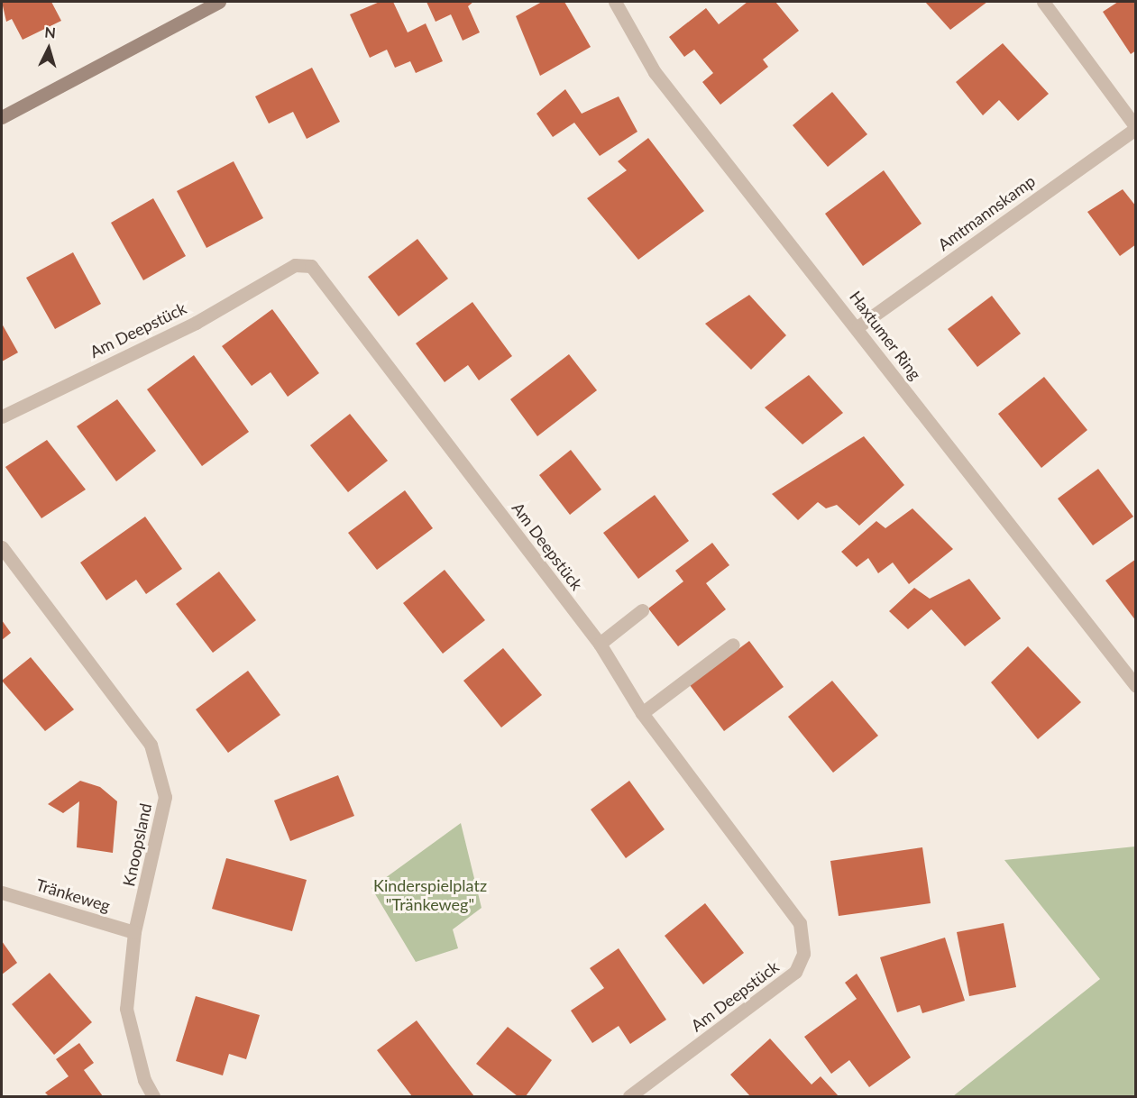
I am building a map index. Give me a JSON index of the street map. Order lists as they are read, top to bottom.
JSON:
{
  "streets": {
    "street": [
      "Amtmannskamp",
      "Am Deepstück",
      "Haxtumer Ring",
      "Knoopsland",
      "Tränkeweg"
    ]
  },
  "crossings": [
    ["Amtmannskamp", "Haxtumer Ring"],
    ["Knoopsland", "Tränkeweg"]
  ],
  "parks": ["Kinderspielplatz \"Tränkeweg\""],
  "north": "top"
}
